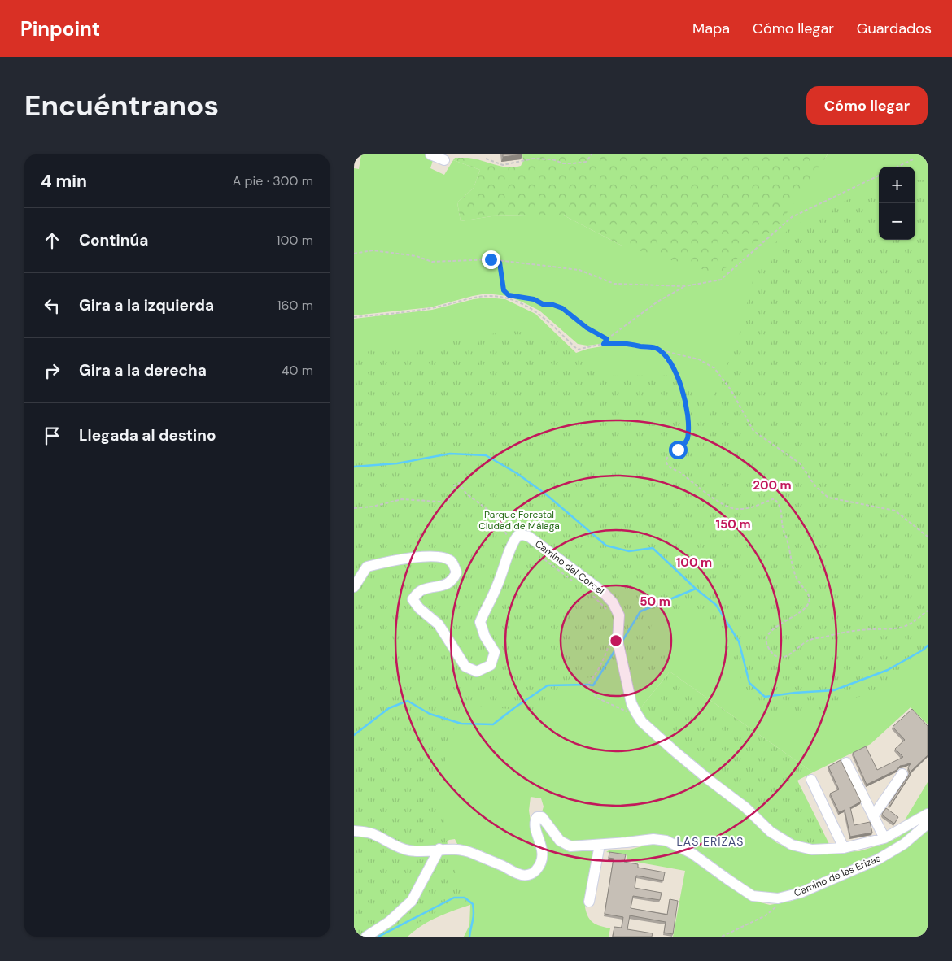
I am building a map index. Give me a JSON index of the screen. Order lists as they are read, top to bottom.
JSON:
{
  "streets": {
    "street": ["Camino del Corcel", "Camino de las Erizas"]
  },
  "districts": ["LAS ERIZAS"],
  "parks": ["Parque Forestal Ciudad de Málaga"],
  "page": {
    "header": "Pinpoint",
    "nav": ["Mapa", "Cómo llegar", "Guardados"],
    "buttons": "Cómo llegar",
    "title": "Encuéntranos",
    "heading": ["4 min", "A pie · 300 m"],
    "map_buttons": ["+", "−"],
    "list": [
      ["Continúa", "100 m"],
      ["Gira a la izquierda", "160 m"],
      ["Gira a la derecha", "40 m"],
      "Llegada al destino"
    ]
  },
  "rings": [
    "200 m",
    "150 m",
    "100 m",
    "50 m"
  ]
}
